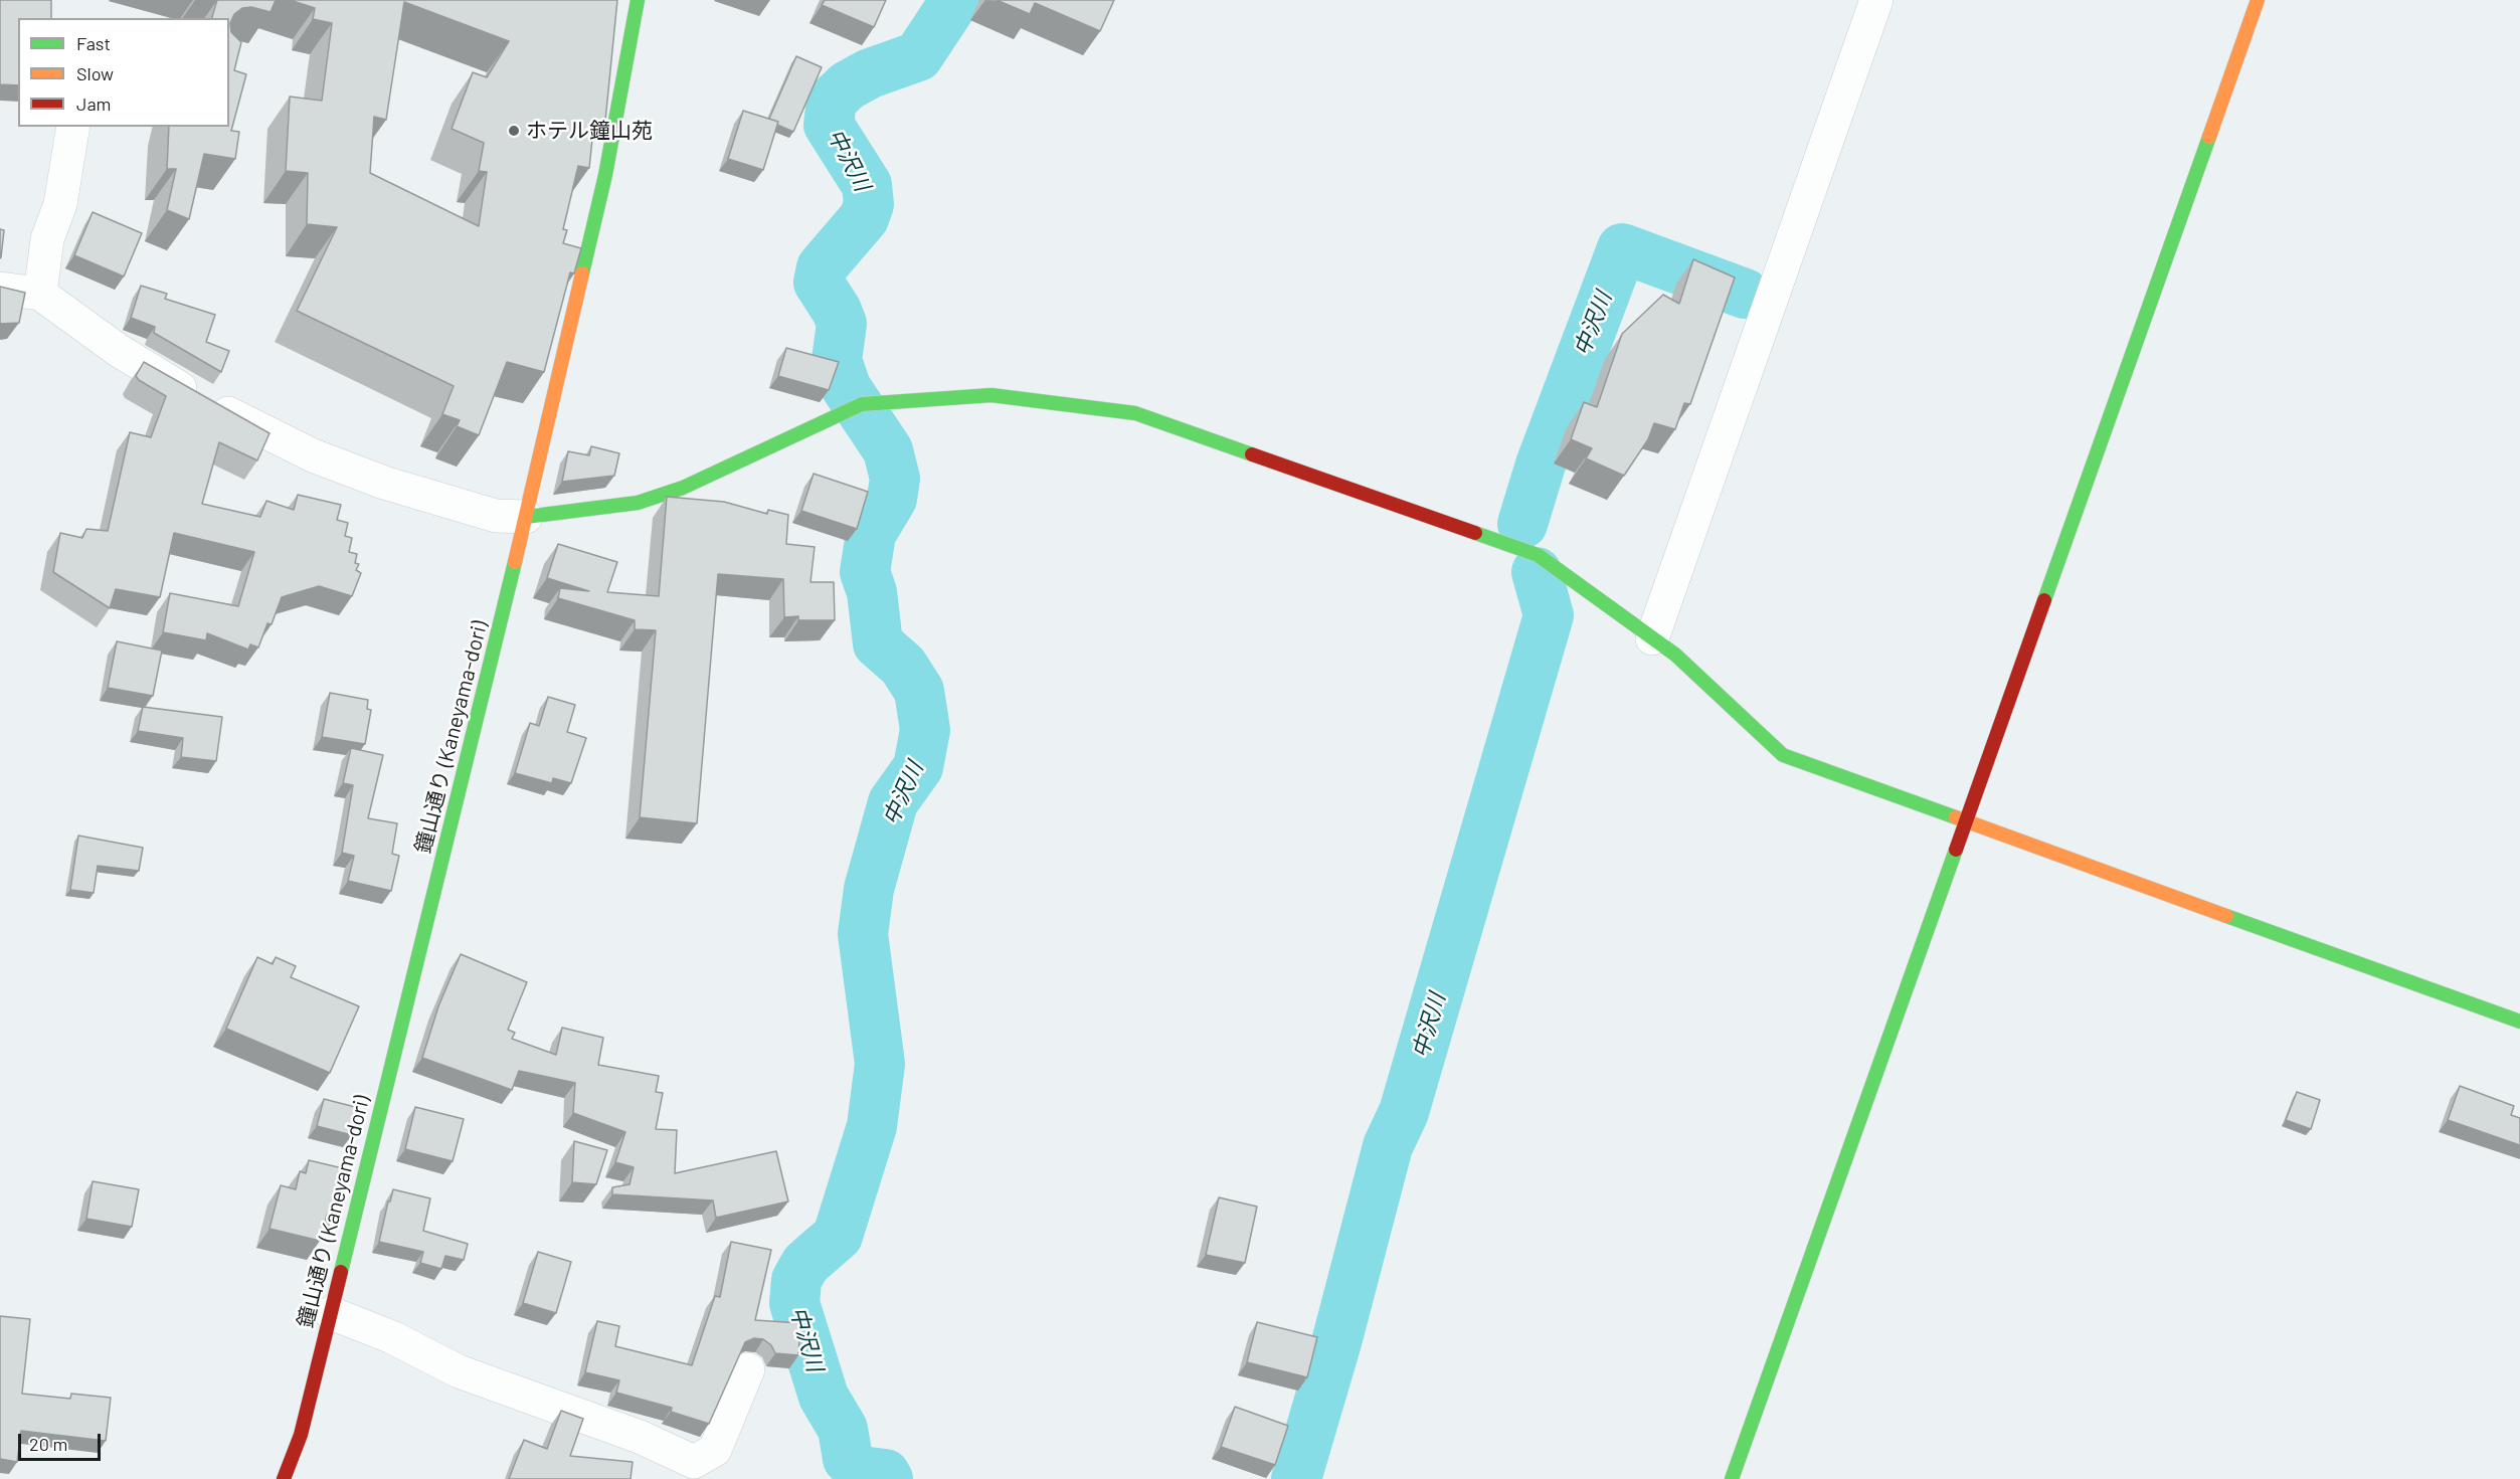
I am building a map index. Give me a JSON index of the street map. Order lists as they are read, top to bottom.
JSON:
{
  "streets": {
    "street": ["鐘山通り (Kaneyama-dori)"]
  },
  "water": ["中沢川"],
  "places": ["ホテル鐘山苑"],
  "legend": ["Fast", "Slow", "Jam"],
  "scale_bar": "20 m"
}
